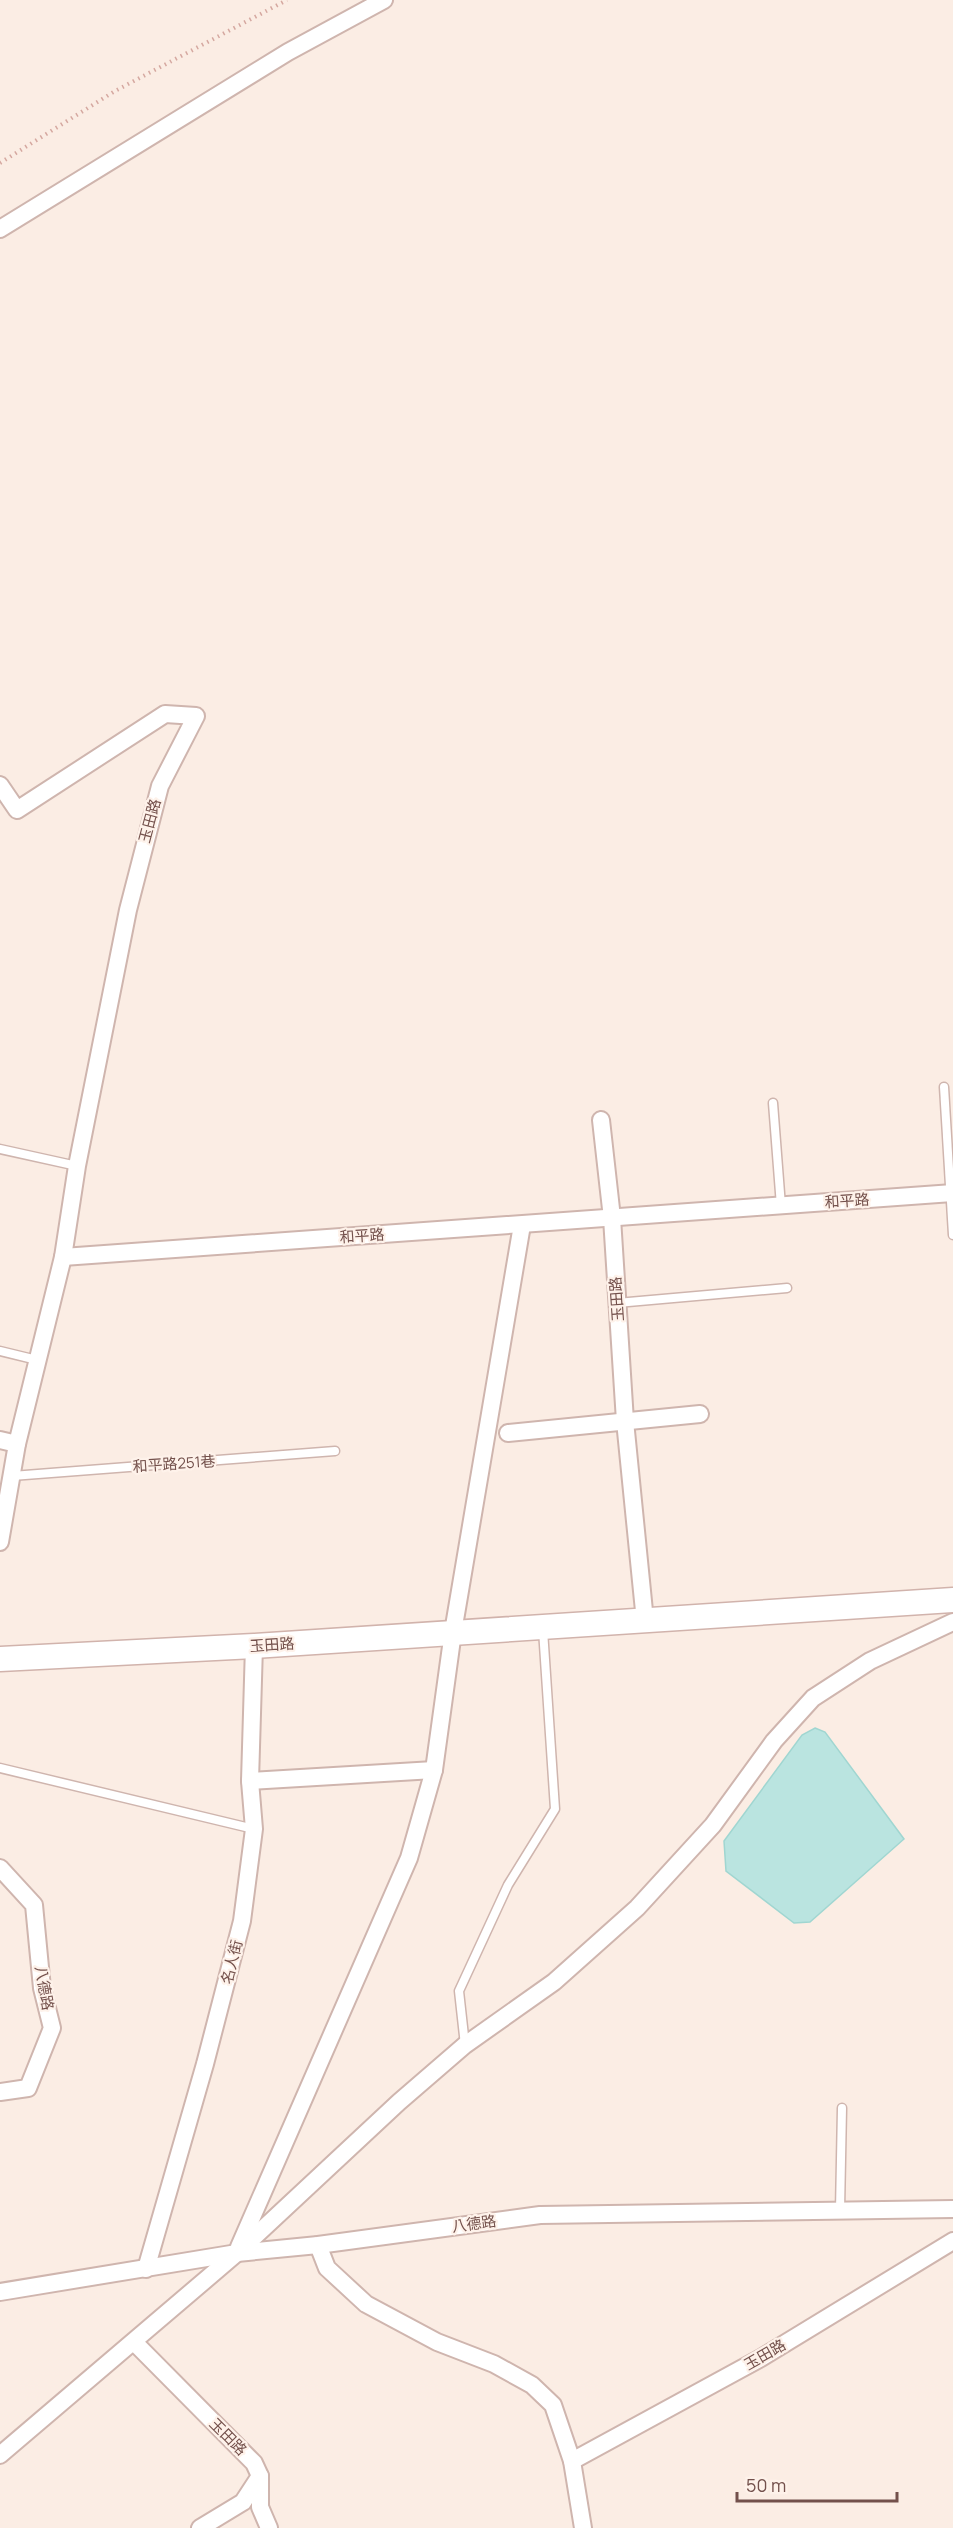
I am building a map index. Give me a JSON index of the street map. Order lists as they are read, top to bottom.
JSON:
{
  "streets": {
    "street": [
      "玉田路",
      "和平路",
      "名人街",
      "八德路"
    ],
    "lane": ["和平路251巷"]
  },
  "crossings": [
    ["玉田路", "和平路"],
    ["玉田路", "名人街"],
    ["名人街", "八德路"]
  ],
  "scale_bar": "50 m"
}
